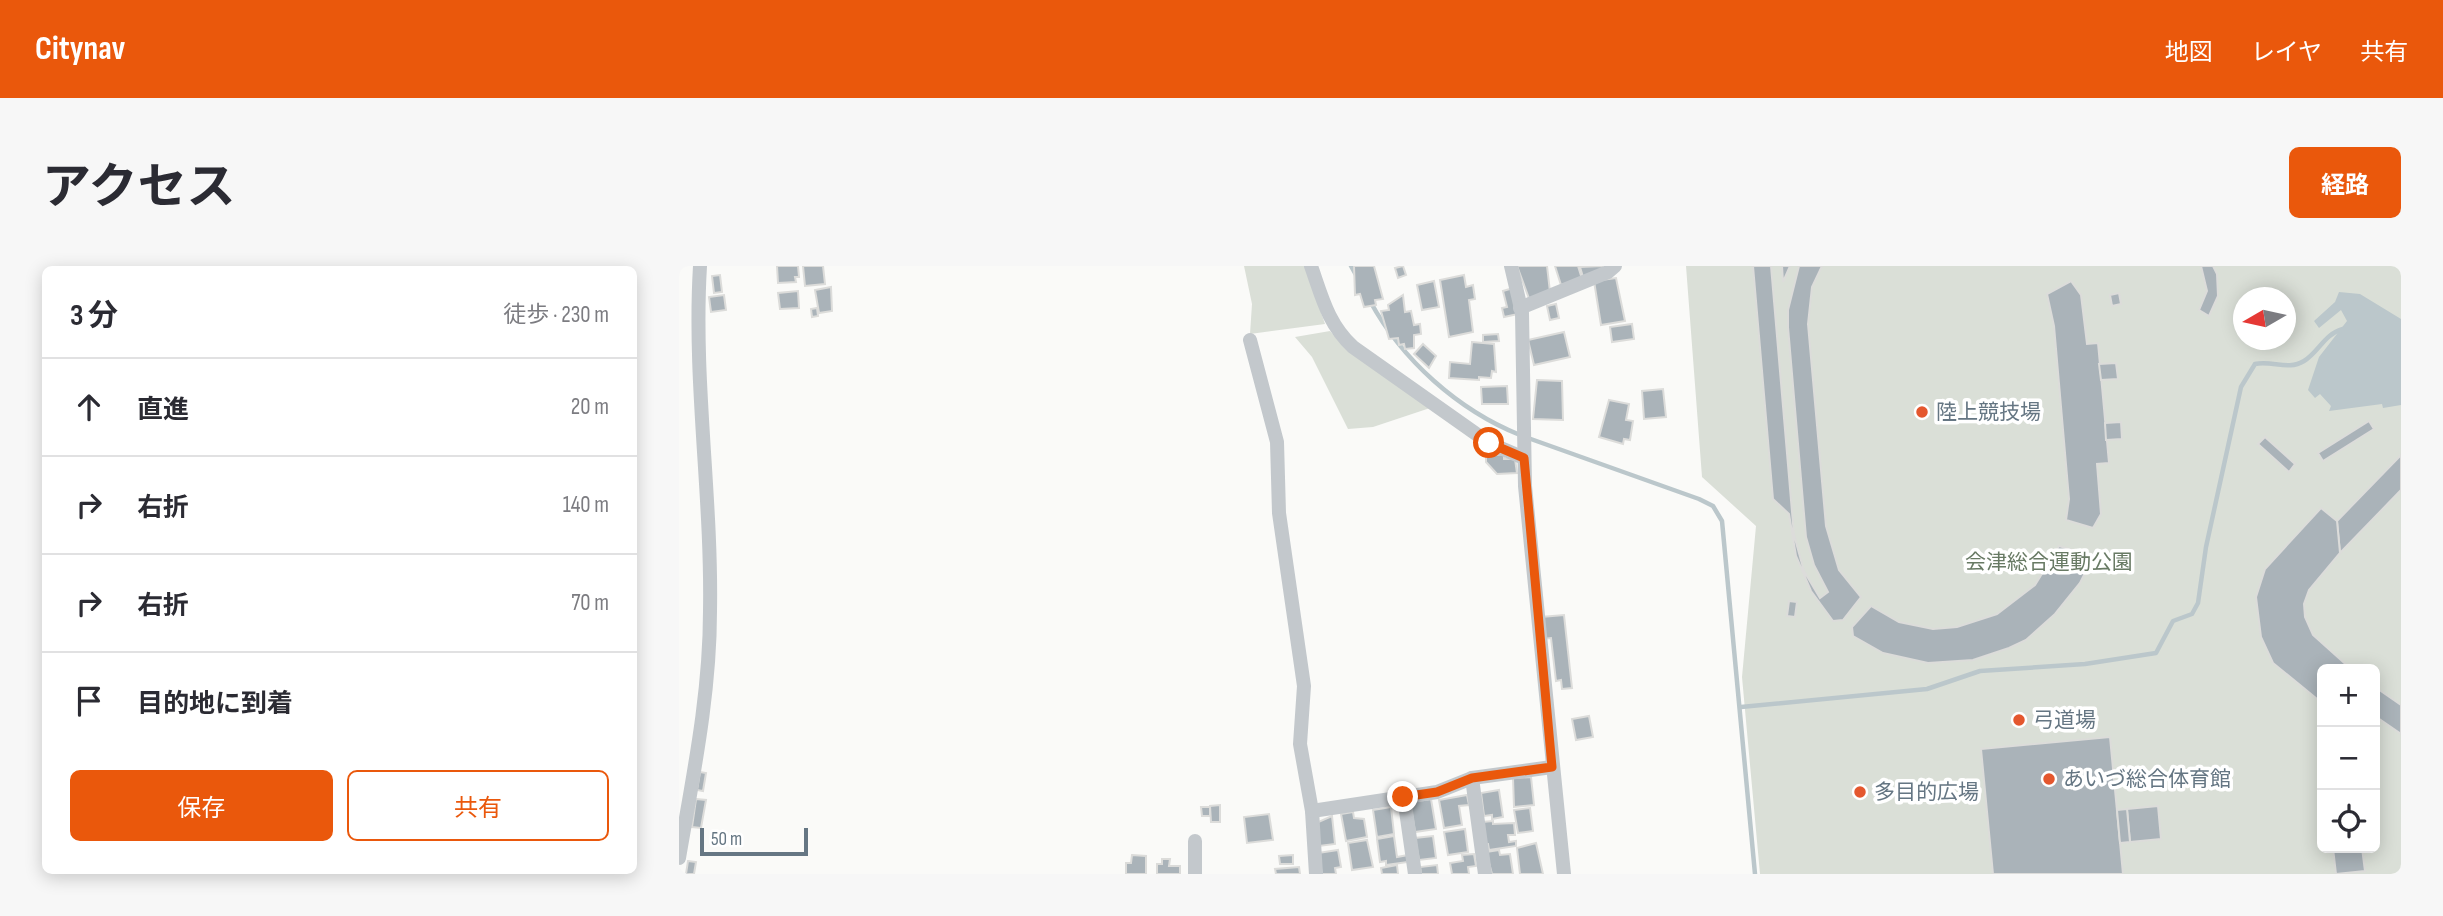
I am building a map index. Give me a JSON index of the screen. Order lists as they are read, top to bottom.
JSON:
{
  "parks": ["会津総合運動公園"],
  "places": [
    "陸上競技場",
    "弓道場",
    "あいづ総合体育館",
    "多目的広場"
  ],
  "scale_bar": "50 m",
  "north": "left",
  "page": {
    "header": "Citynav",
    "nav": ["地図", "レイヤ", "共有"],
    "title": "アクセス",
    "buttons": [
      "経路",
      ["保存", "共有"]
    ],
    "heading": ["3 分", "徒歩 · 230 m"],
    "list": [
      ["直進", "20 m"],
      ["右折", "140 m"],
      ["右折", "70 m"],
      "目的地に到着"
    ],
    "map_buttons": ["+", "−"],
    "scale": "50 m"
  }
}
